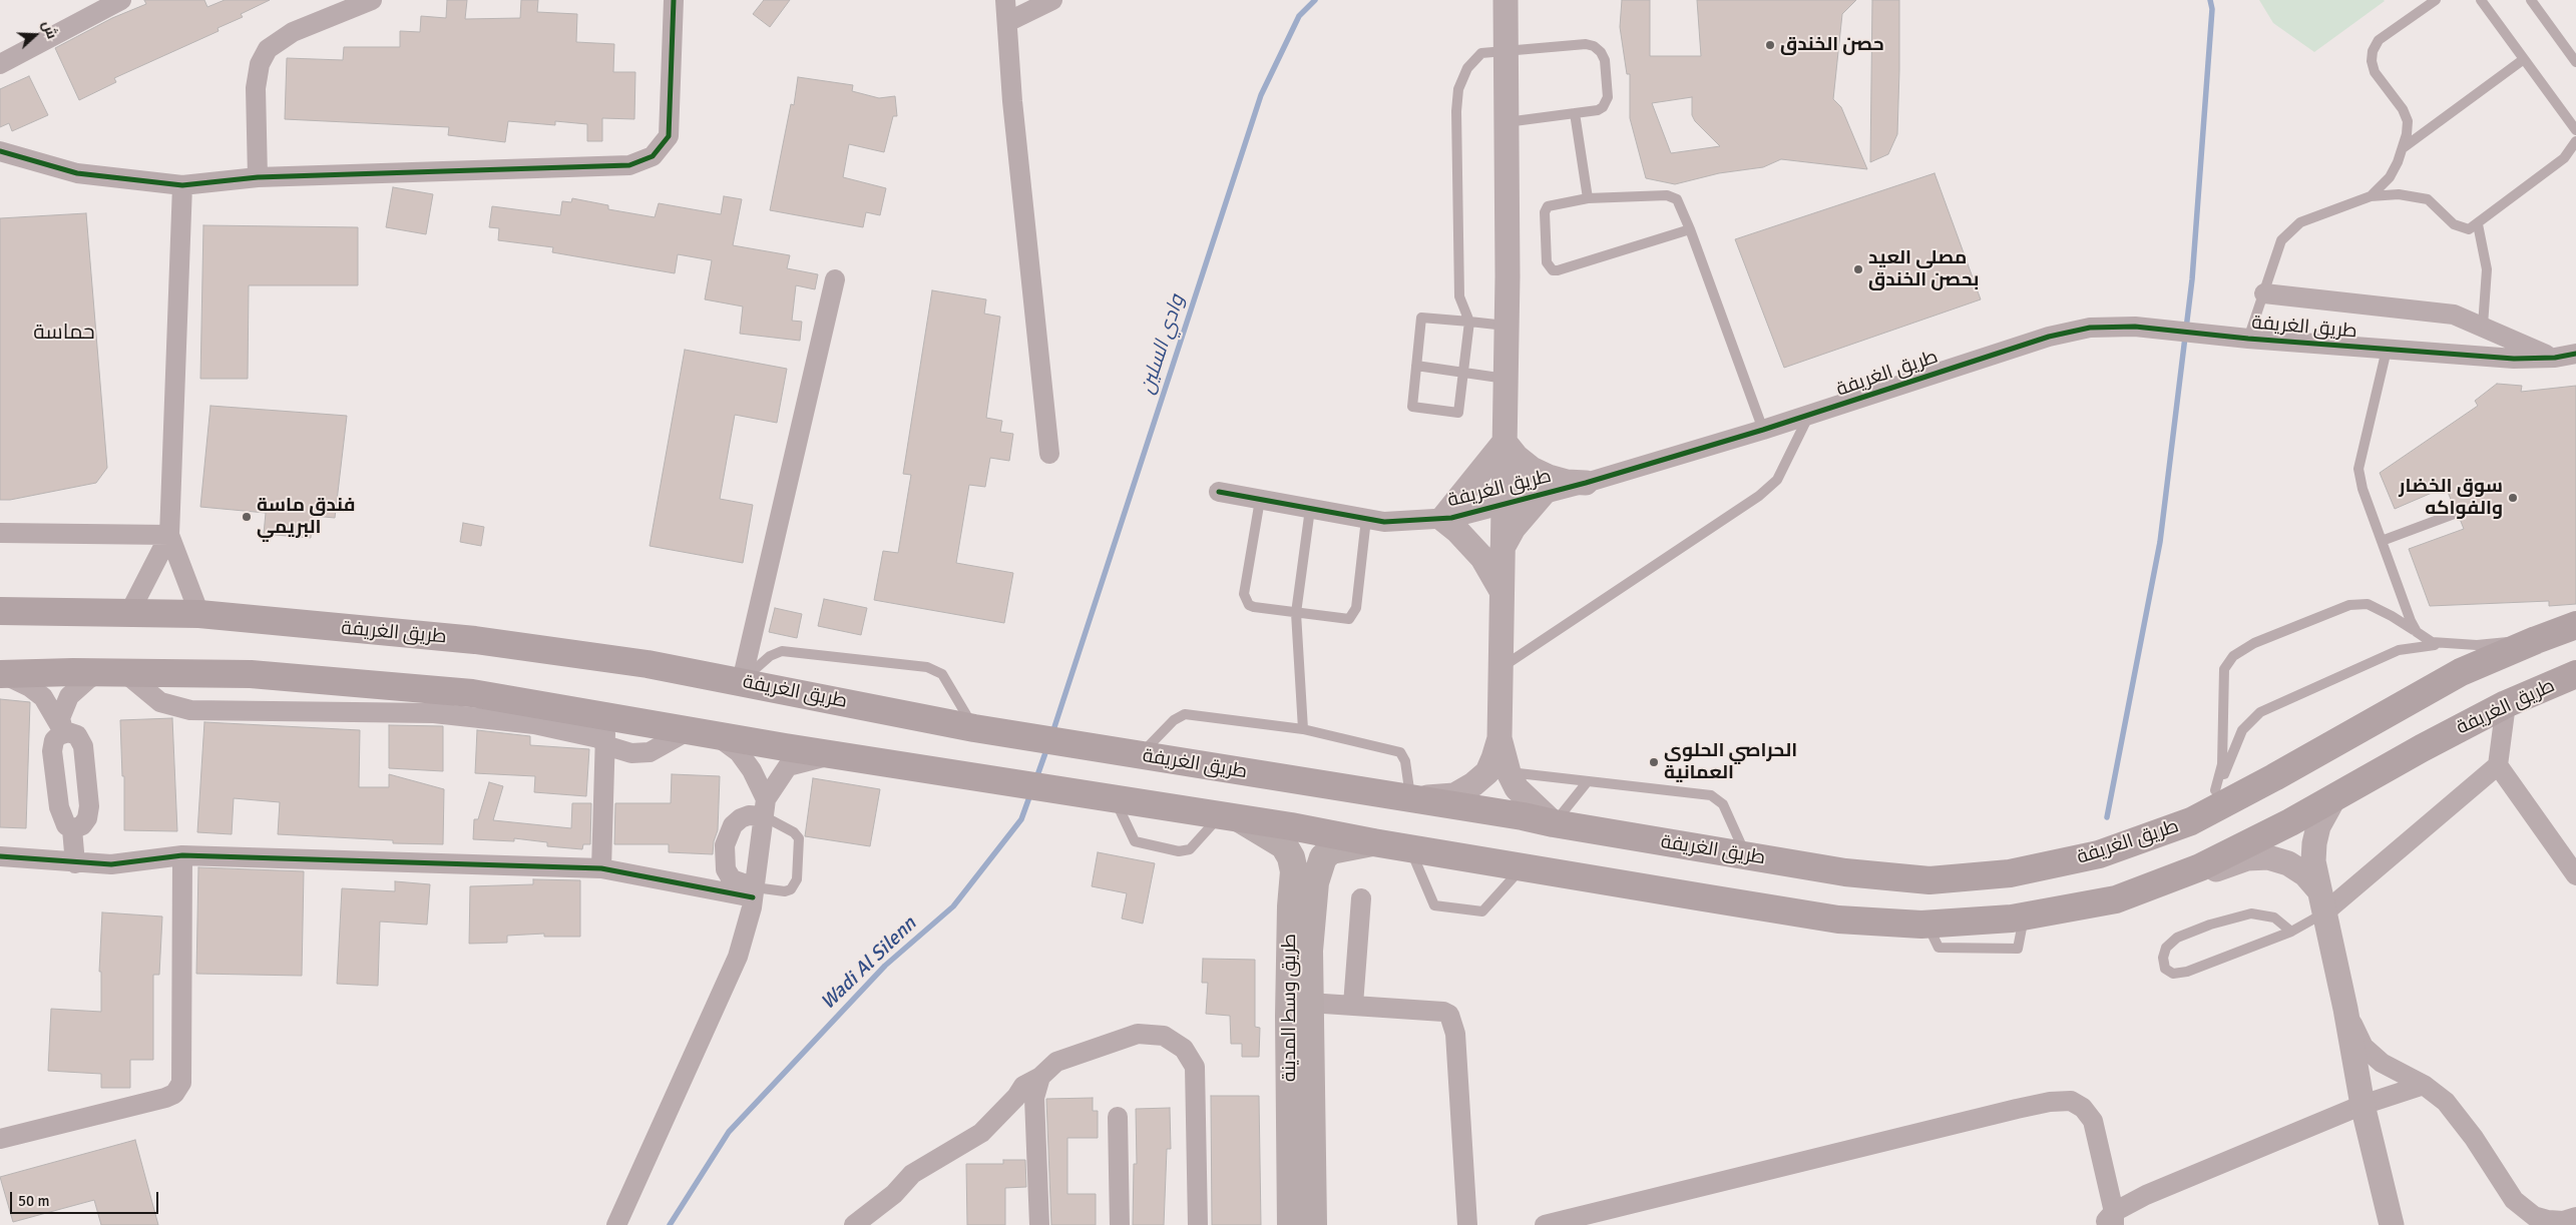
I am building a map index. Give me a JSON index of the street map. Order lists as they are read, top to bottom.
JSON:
{
  "streets": {
    "main road": ["طريق الغريفة", "طريق وسط المدينة"]
  },
  "crossings": [
    ["طريق الغريفة", "طريق وسط المدينة"]
  ],
  "districts": ["حماسة"],
  "water": ["وادي السلين", "Wadi Al Silenn"],
  "places": [
    "حصن الخندق",
    "مصلى العيد بحصن الخندق",
    "سوق الخضار والفواكه",
    "فندق ماسة البريمي",
    "الحراصي الحلوى العمانية"
  ],
  "scale_bar": "50 m",
  "north": "right"
}
